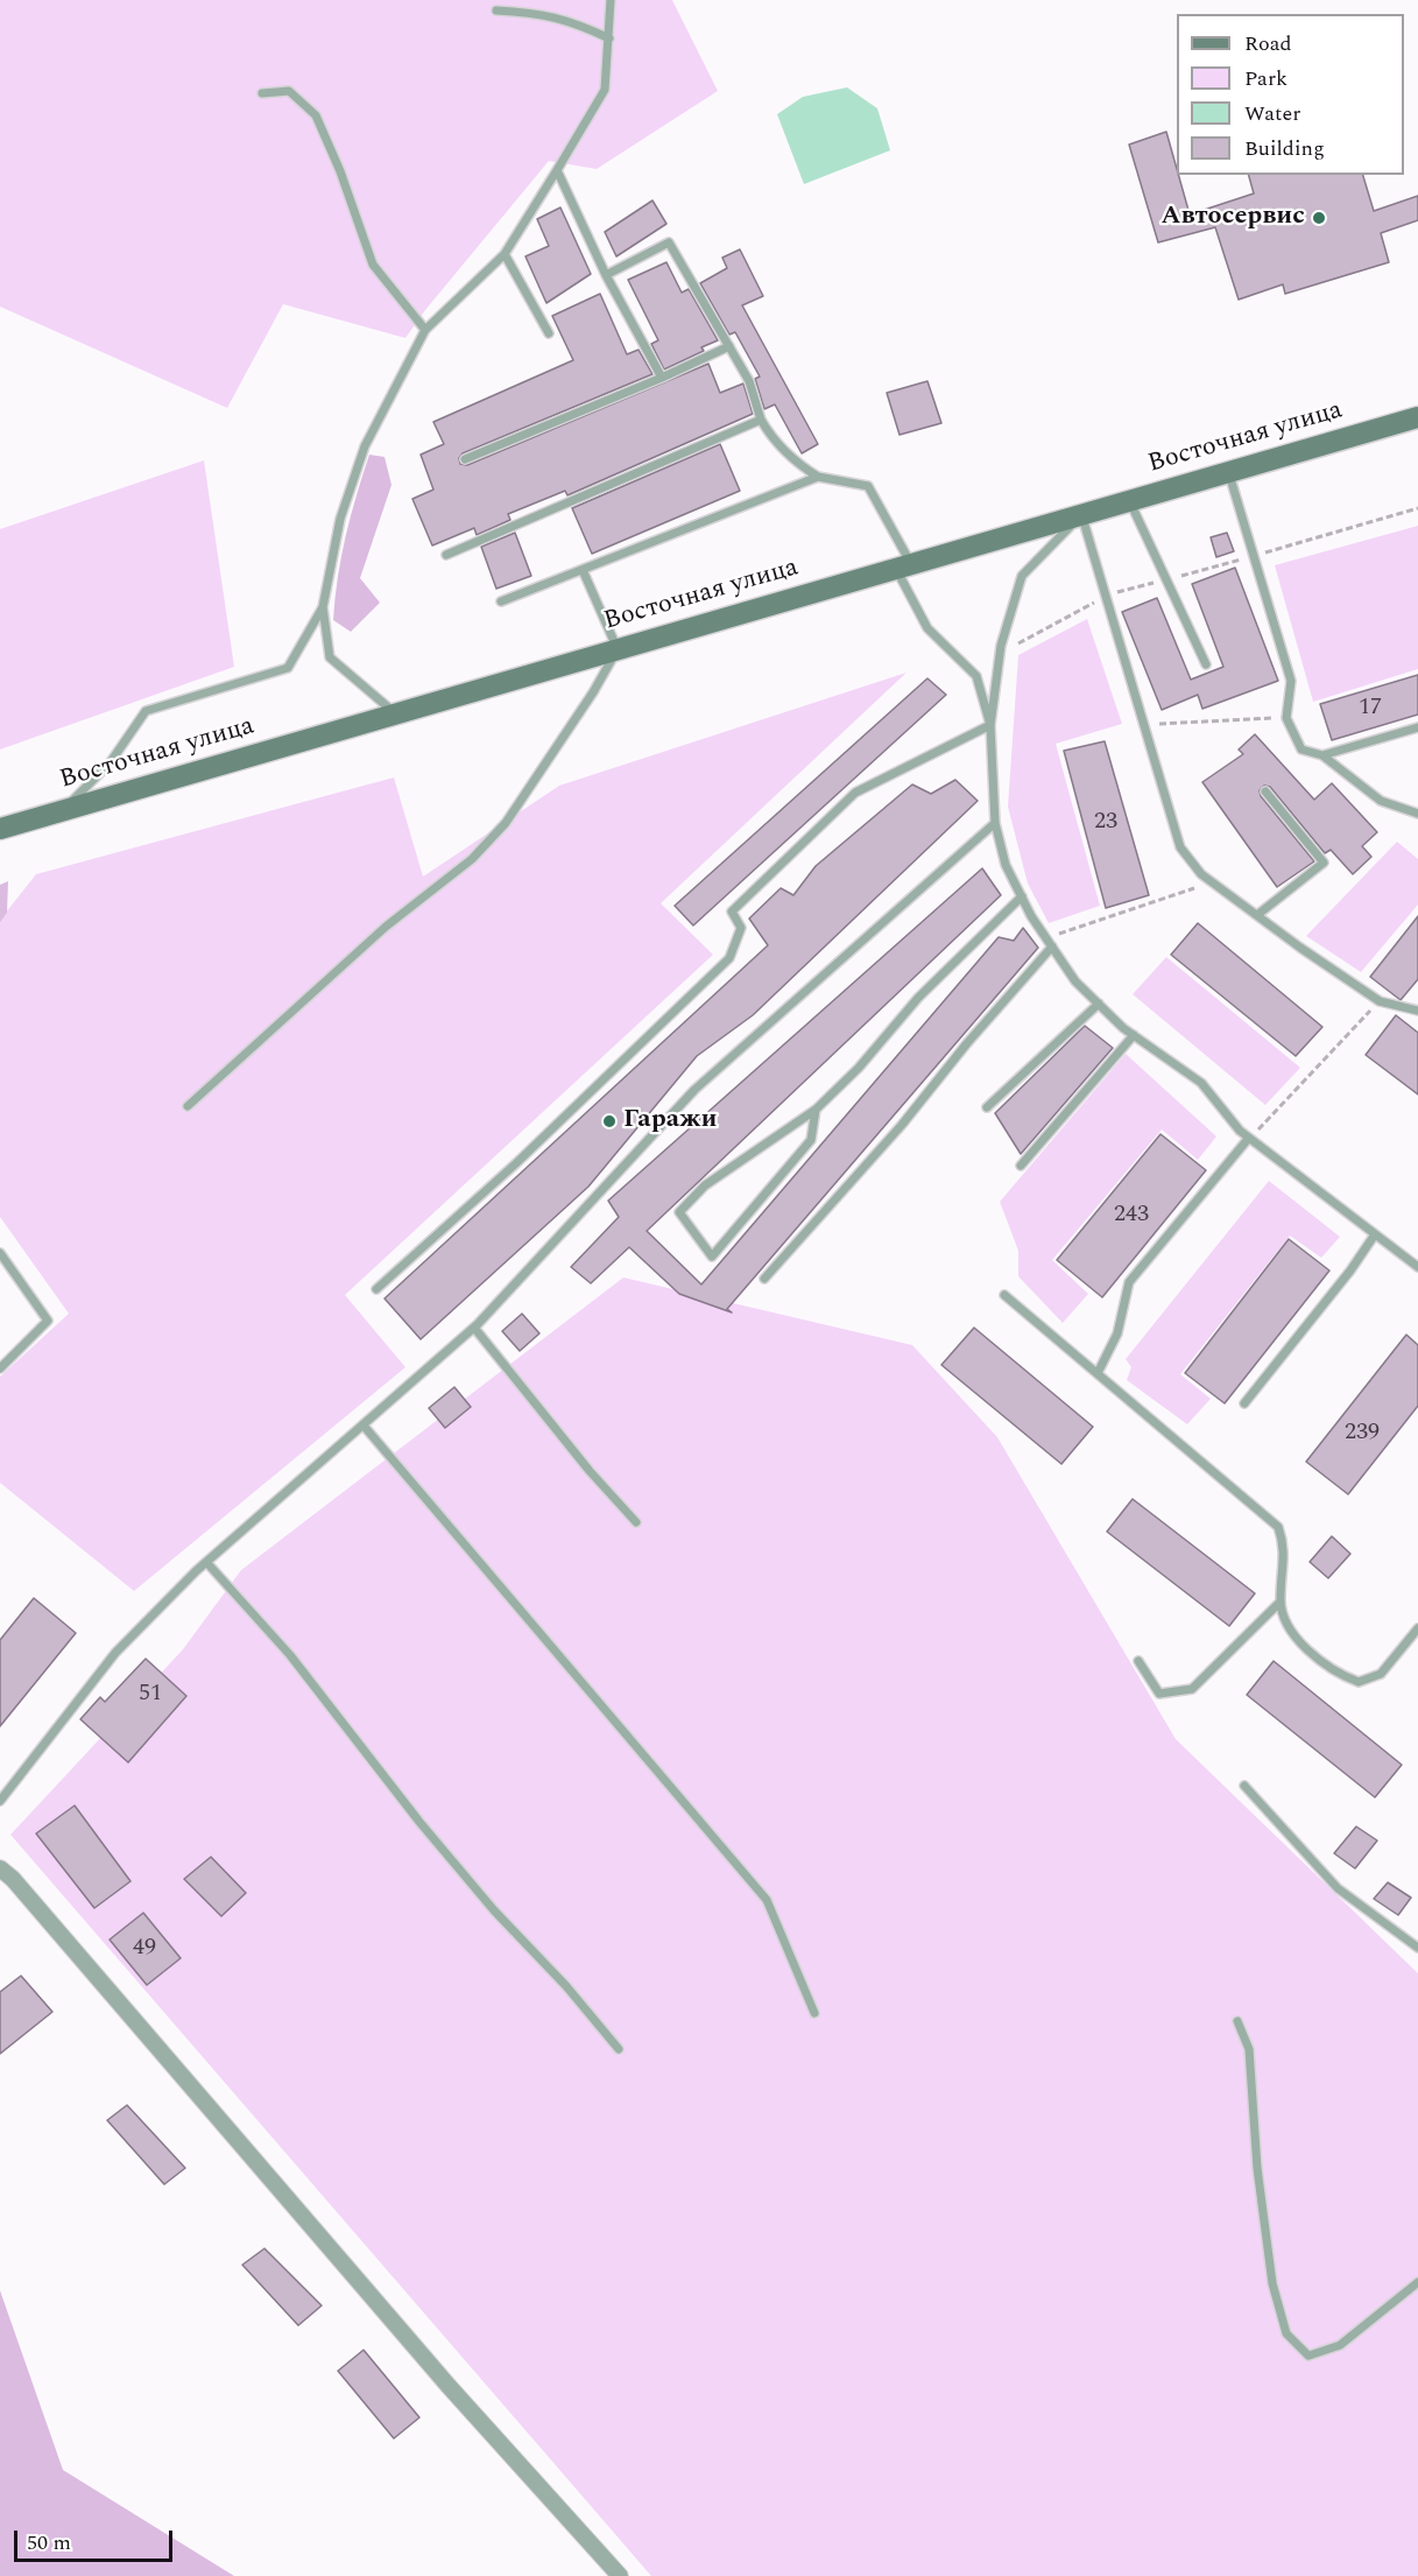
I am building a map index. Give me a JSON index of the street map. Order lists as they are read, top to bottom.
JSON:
{
  "streets": {
    "main road": ["Восточная улица"]
  },
  "places": ["Автосервис", "Гаражи"],
  "house_numbers": [
    "17",
    "23",
    "243",
    "239",
    "51",
    "49"
  ],
  "legend": [
    "Road",
    "Park",
    "Water",
    "Building"
  ],
  "scale_bar": "50 m"
}
